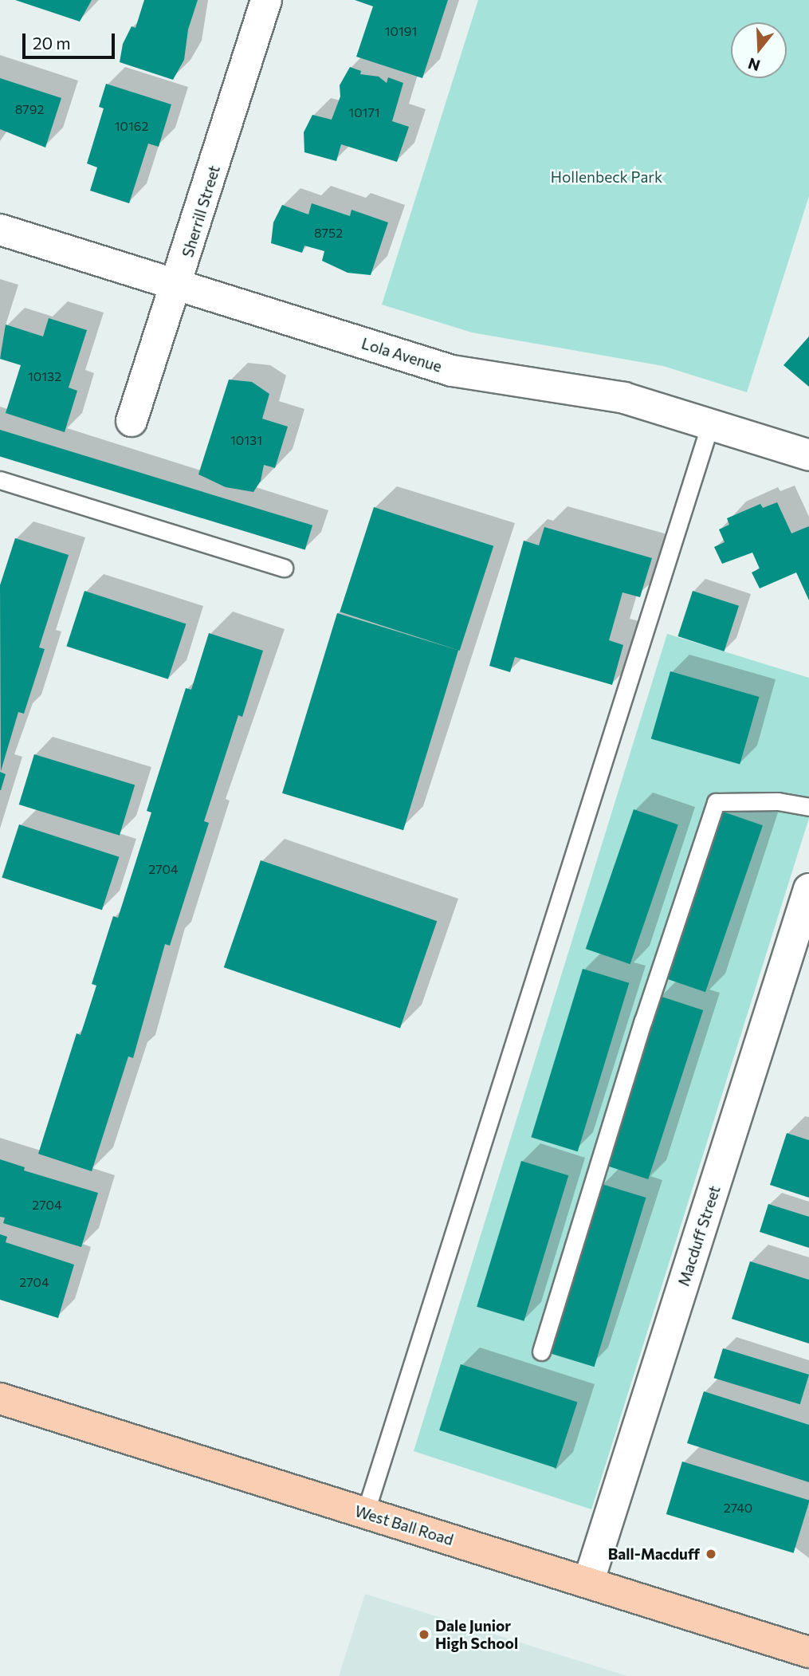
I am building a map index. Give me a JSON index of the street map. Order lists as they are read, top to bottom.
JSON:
{
  "streets": {
    "main road": ["West Ball Road"],
    "street": ["Sherrill Street", "Lola Avenue", "Macduff Street"]
  },
  "crossings": [
    ["Sherrill Street", "Lola Avenue"],
    ["Macduff Street", "West Ball Road"]
  ],
  "parks": ["Hollenbeck Park"],
  "places": ["Ball-Macduff", "Dale Junior High School"],
  "house_numbers": [
    "10191",
    "8792",
    "10171",
    "10162",
    "8752",
    "10132",
    "10131",
    "2704",
    "2704",
    "2704",
    "2740"
  ],
  "scale_bar": "20 m",
  "north": "bottom"
}
